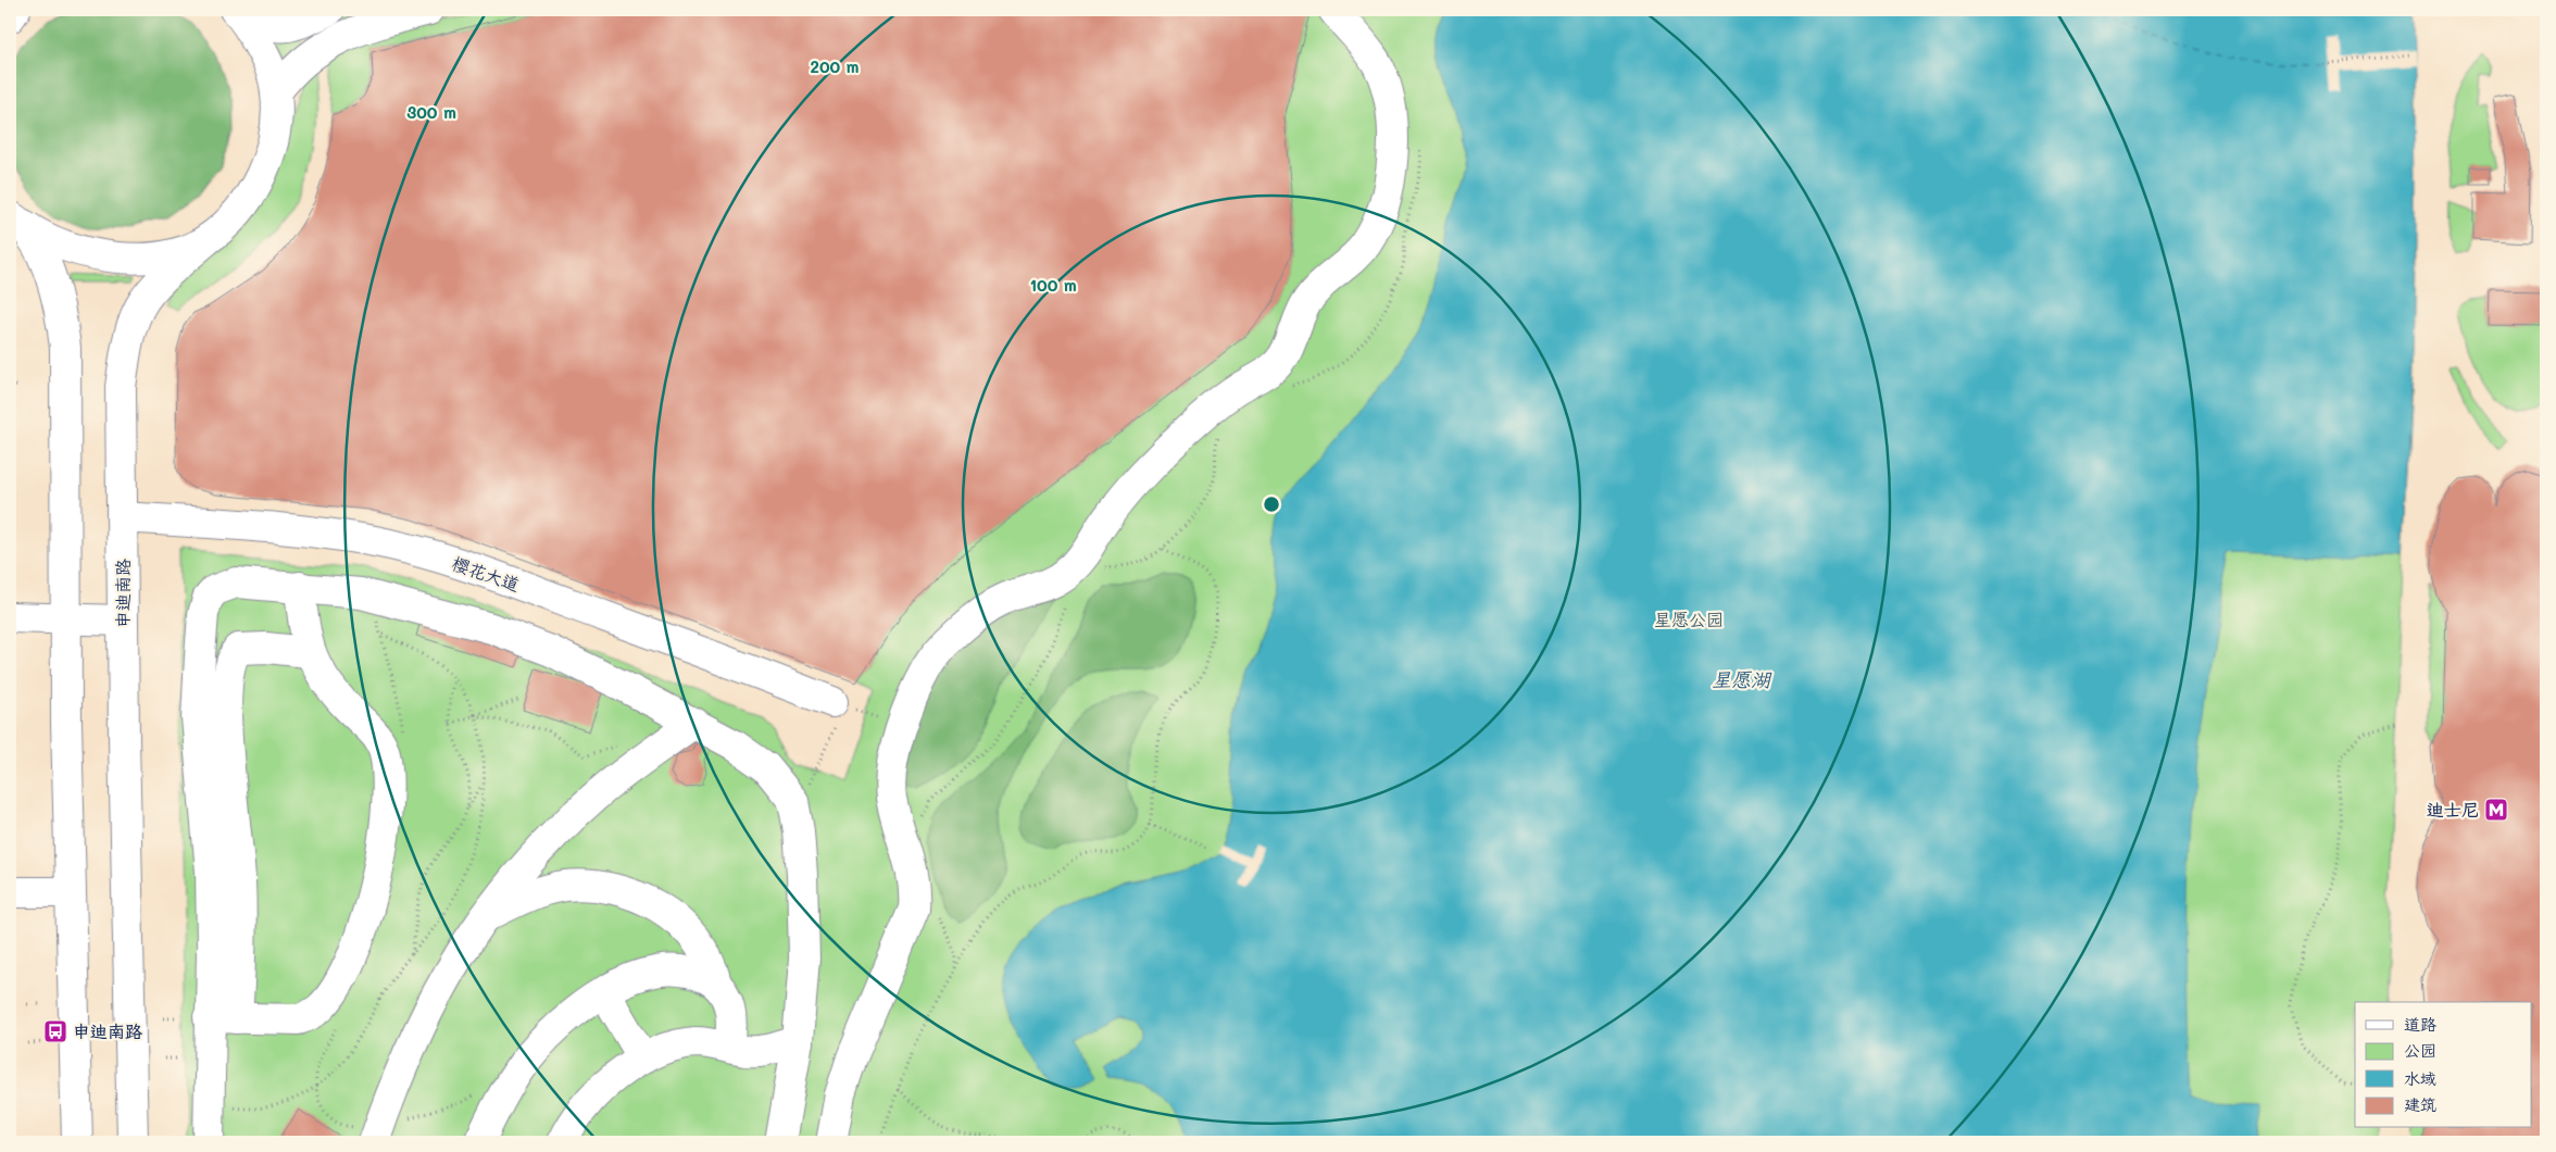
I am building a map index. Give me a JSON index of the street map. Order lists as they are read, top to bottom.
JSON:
{
  "streets": {
    "street": ["樱花大道", "申迪南路"]
  },
  "crossings": [
    ["樱花大道", "申迪南路"]
  ],
  "water": ["星愿湖"],
  "parks": ["星愿公园"],
  "places": {
    "metro station": ["迪士尼"],
    "bus stop": ["申迪南路"]
  },
  "legend": [
    "道路",
    "公园",
    "水域",
    "建筑"
  ],
  "rings": ["200 m", "300 m", "100 m"]
}
